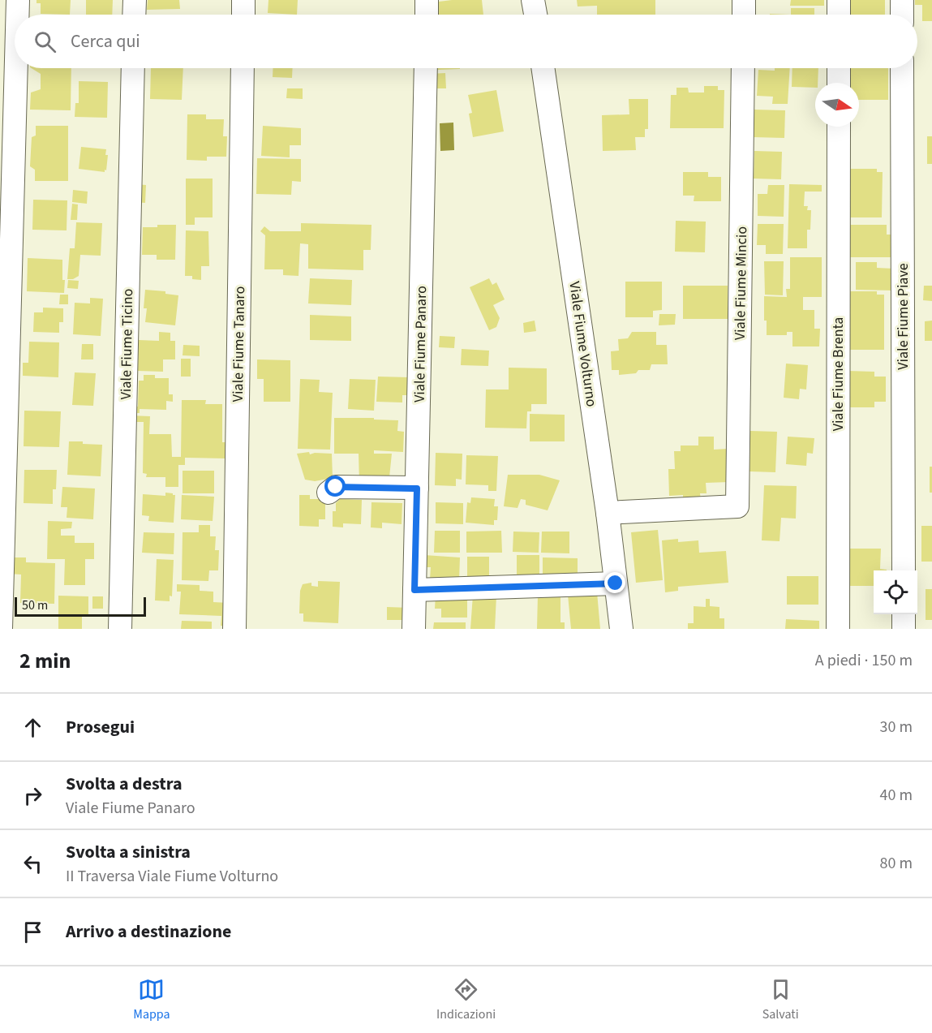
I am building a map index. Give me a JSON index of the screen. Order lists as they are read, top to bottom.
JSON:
{
  "streets": {
    "street": [
      "Viale Fiume Mincio",
      "Viale Fiume Piave",
      "Viale Fiume Ticino",
      "Viale Fiume Tanaro",
      "Viale Fiume Panaro",
      "Viale Fiume Volturno",
      "Viale Fiume Brenta"
    ]
  },
  "crossings": [
    ["Viale Fiume Mincio", "Viale Fiume Volturno"]
  ],
  "scale_bar": "50 m",
  "north": "right",
  "page": {
    "search": "Cerca qui",
    "scale": "50 m",
    "heading": ["2 min", "A piedi · 150 m"],
    "list": [
      ["Prosegui", "30 m"],
      ["Svolta a destra", "Viale Fiume Panaro", "40 m"],
      ["Svolta a sinistra", "II Traversa Viale Fiume Volturno", "80 m"],
      "Arrivo a destinazione"
    ],
    "nav": ["Mappa", "Indicazioni", "Salvati"]
  }
}
